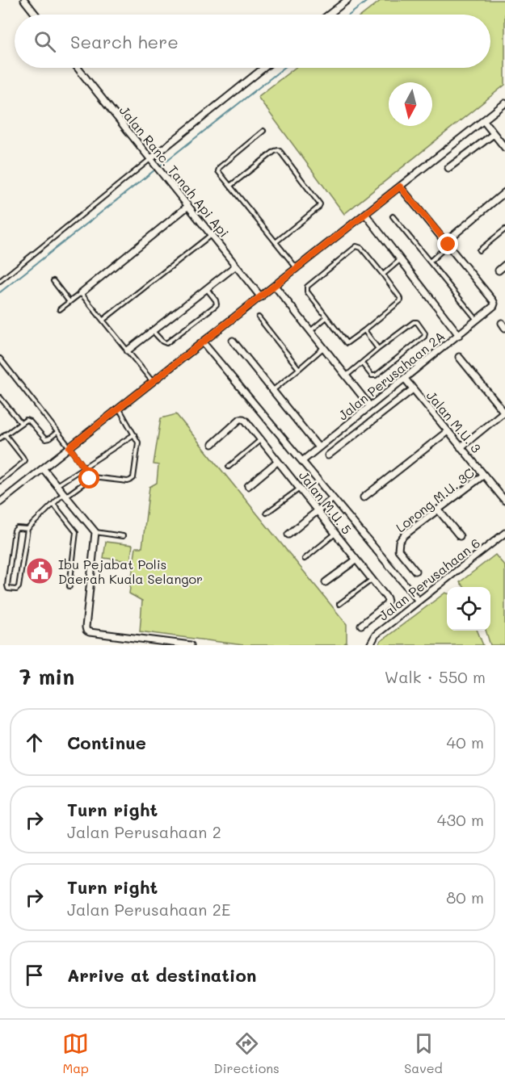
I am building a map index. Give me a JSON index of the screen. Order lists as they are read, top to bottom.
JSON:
{
  "streets": {
    "street": [
      "Jalan Ranc. Tanah Api Api",
      "Jalan Perusahaan 2A",
      "Jalan M.U. 3",
      "Lorong M.U. 3C",
      "Jalan M.U. 5",
      "Jalan Perusahaan 6"
    ]
  },
  "crossings": [
    ["Jalan Perusahaan 2A", "Jalan M.U. 3"],
    ["Jalan M.U. 3", "Lorong M.U. 3C"]
  ],
  "places": {
    "public building": ["Ibu Pejabat Polis Daerah Kuala Selangor"]
  },
  "north": "bottom",
  "page": {
    "search": "Search here",
    "heading": ["7 min", "Walk · 550 m"],
    "list": [
      ["Continue", "40 m"],
      ["Turn right", "Jalan Perusahaan 2", "430 m"],
      ["Turn right", "Jalan Perusahaan 2E", "80 m"],
      "Arrive at destination"
    ],
    "nav": ["Map", "Directions", "Saved"]
  }
}
